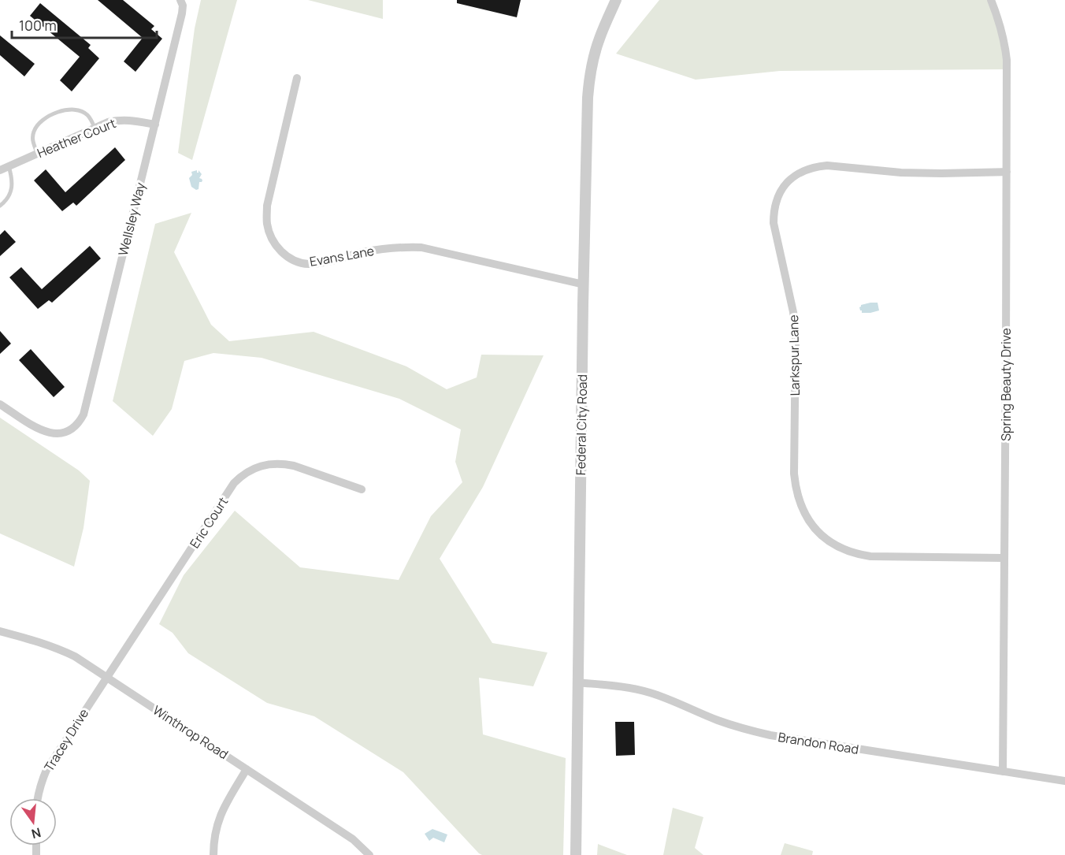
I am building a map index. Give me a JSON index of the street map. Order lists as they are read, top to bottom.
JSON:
{
  "streets": {
    "street": [
      "Heather Court",
      "Wellsley Way",
      "Evans Lane",
      "Larkspur Lane",
      "Spring Beauty Drive",
      "Federal City Road",
      "Eric Court",
      "Winthrop Road",
      "Tracey Drive",
      "Brandon Road"
    ]
  },
  "crossings": [
    ["Heather Court", "Wellsley Way"],
    ["Evans Lane", "Federal City Road"],
    ["Larkspur Lane", "Spring Beauty Drive"],
    ["Spring Beauty Drive", "Brandon Road"],
    ["Federal City Road", "Brandon Road"],
    ["Eric Court", "Winthrop Road"],
    ["Eric Court", "Tracey Drive"],
    ["Winthrop Road", "Tracey Drive"]
  ],
  "scale_bar": "100 m",
  "north": "bottom"
}
